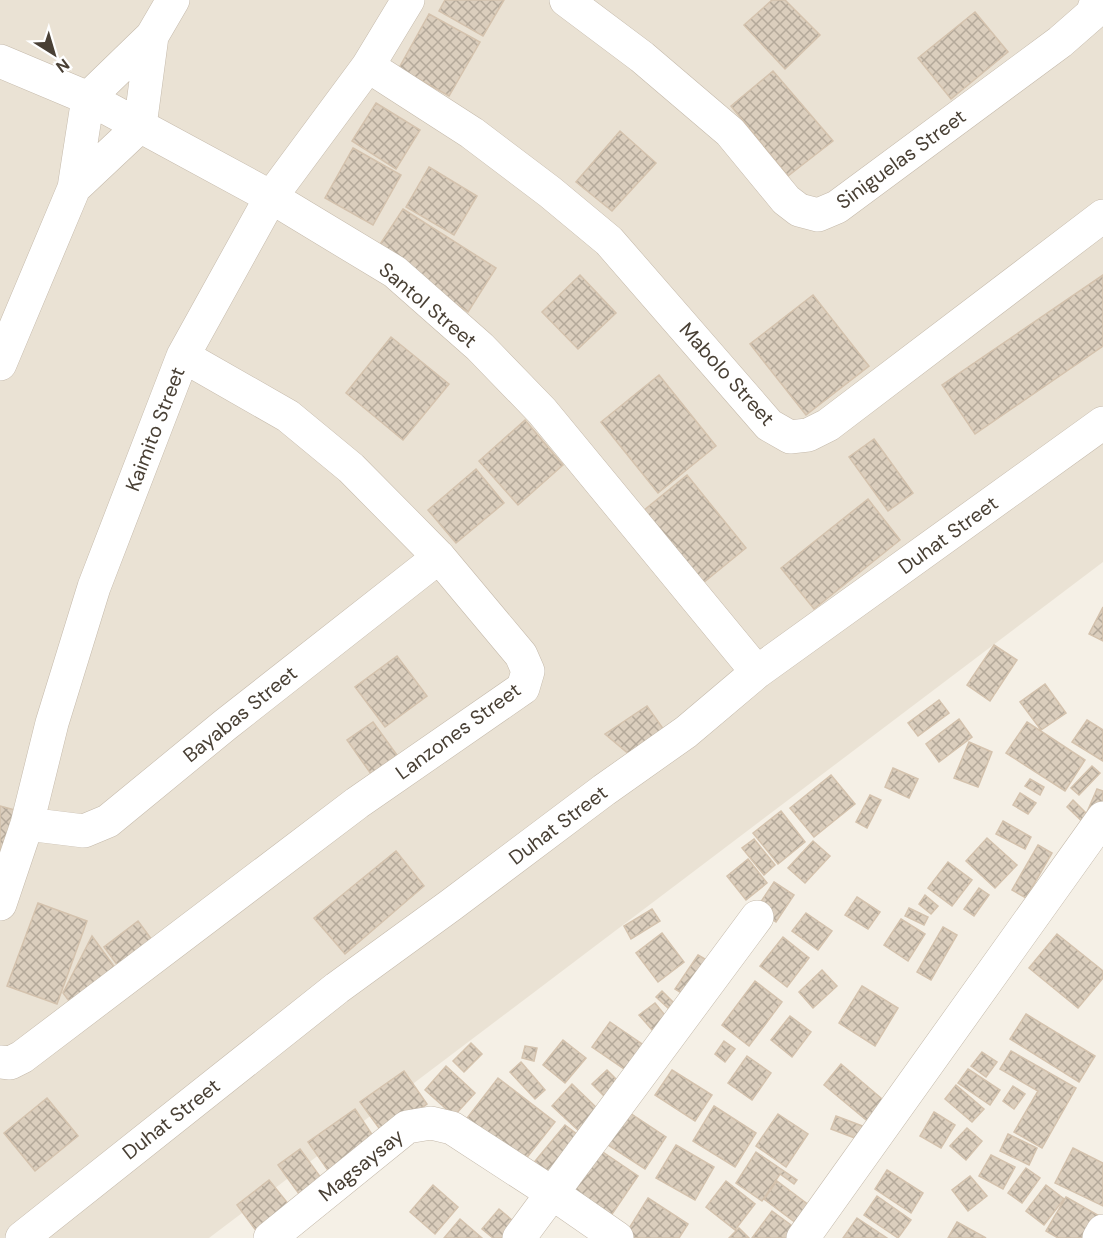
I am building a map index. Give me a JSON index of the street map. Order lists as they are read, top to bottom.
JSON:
{
  "streets": {
    "street": [
      "Siniguelas Street",
      "Santol Street",
      "Mabolo Street",
      "Kaimito Street",
      "Duhat Street",
      "Bayabas Street",
      "Lanzones Street",
      "Magsaysay"
    ]
  },
  "crossings": [
    ["Santol Street", "Kaimito Street"],
    ["Santol Street", "Duhat Street"],
    ["Mabolo Street", "Kaimito Street"],
    ["Kaimito Street", "Bayabas Street"],
    ["Kaimito Street", "Lanzones Street"],
    ["Bayabas Street", "Lanzones Street"]
  ],
  "north": "bottom right"
}
